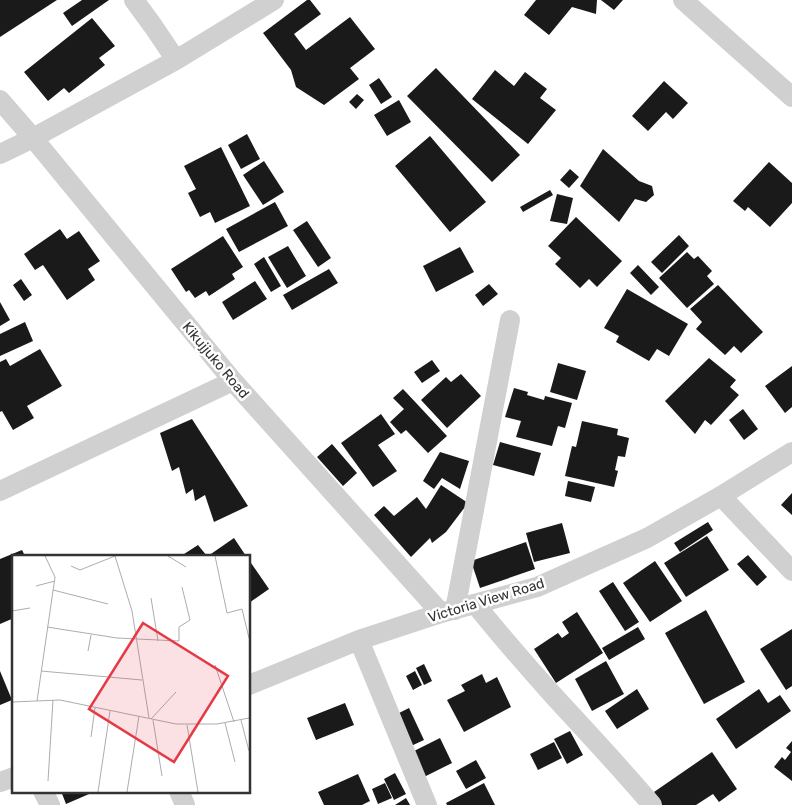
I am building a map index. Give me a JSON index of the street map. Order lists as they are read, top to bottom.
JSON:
{
  "streets": {
    "street": ["Kikujjuko Road", "Victoria View Road"]
  },
  "crossings": [
    ["Kikujjuko Road", "Victoria View Road"]
  ]
}
